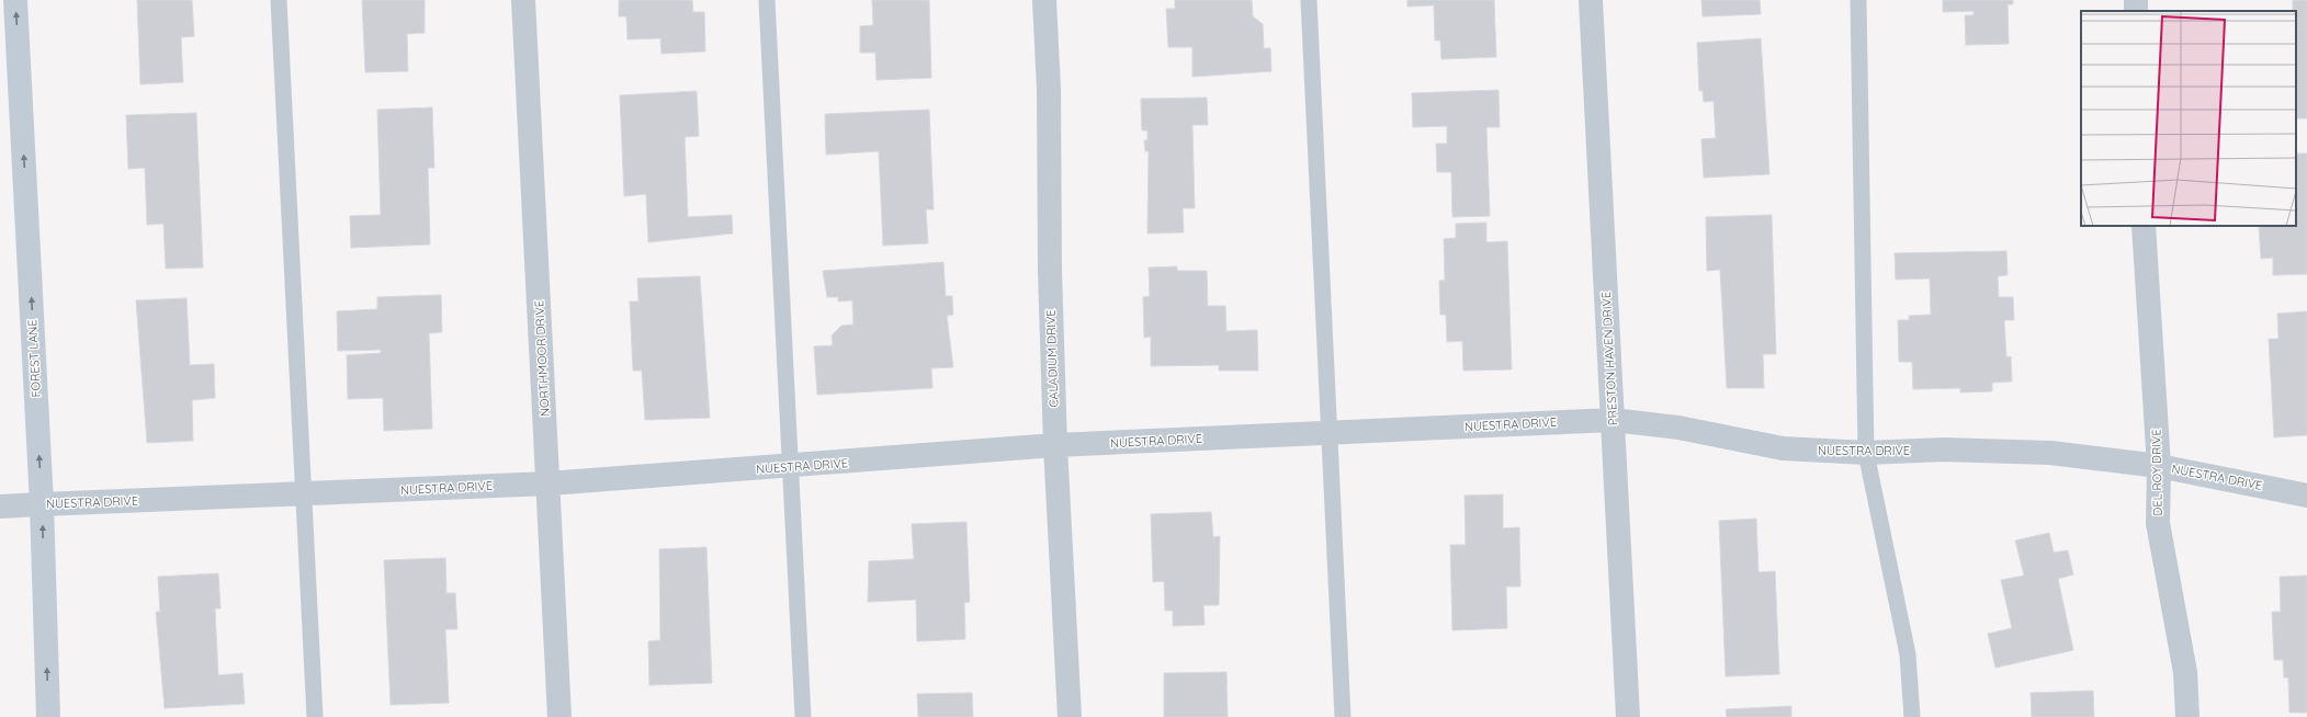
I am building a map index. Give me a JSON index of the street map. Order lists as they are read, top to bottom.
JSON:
{
  "streets": {
    "main road": ["FOREST LANE"],
    "street": [
      "NORTHMOOR DRIVE",
      "CALADIUM DRIVE",
      "PRESTON HAVEN DRIVE",
      "NUESTRA DRIVE",
      "DEL ROY DRIVE"
    ]
  },
  "crossings": [
    ["FOREST LANE", "NUESTRA DRIVE"],
    ["NORTHMOOR DRIVE", "NUESTRA DRIVE"],
    ["CALADIUM DRIVE", "NUESTRA DRIVE"],
    ["PRESTON HAVEN DRIVE", "NUESTRA DRIVE"],
    ["NUESTRA DRIVE", "DEL ROY DRIVE"]
  ],
  "one_way": ["FOREST LANE"]
}
